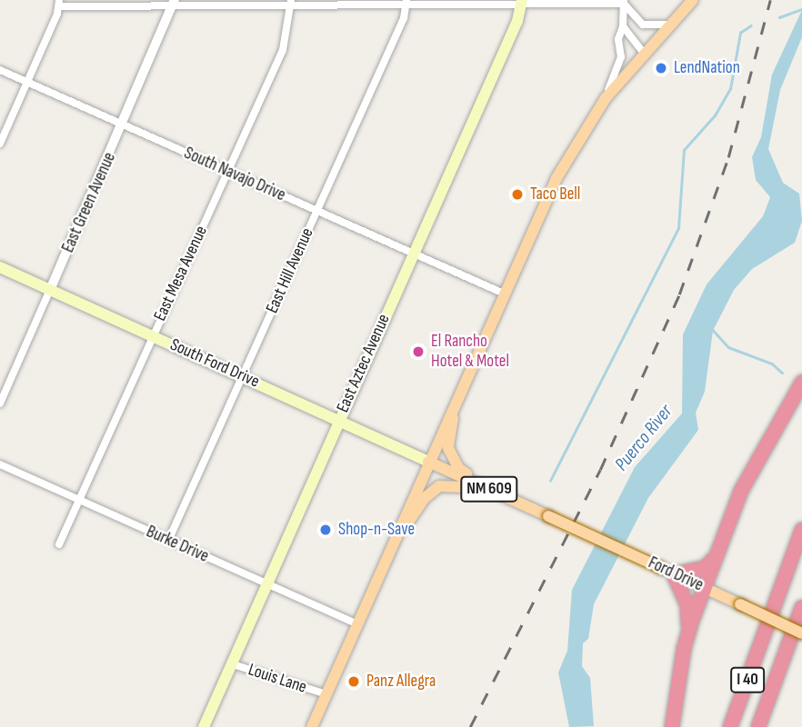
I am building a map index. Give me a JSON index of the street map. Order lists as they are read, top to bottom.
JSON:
{
  "streets": {
    "highway": ["I 40"],
    "main road": [
      "South Ford Drive",
      "East Aztec Avenue",
      "NM 609",
      "Ford Drive"
    ],
    "street": [
      "South Navajo Drive",
      "East Green Avenue",
      "East Hill Avenue",
      "East Mesa Avenue",
      "Burke Drive",
      "Louis Lane"
    ]
  },
  "crossings": [
    ["South Navajo Drive", "East Green Avenue"],
    ["South Navajo Drive", "East Hill Avenue"],
    ["South Navajo Drive", "East Mesa Avenue"],
    ["South Navajo Drive", "East Aztec Avenue"],
    ["East Green Avenue", "South Ford Drive"],
    ["East Hill Avenue", "South Ford Drive"],
    ["East Hill Avenue", "Burke Drive"],
    ["East Mesa Avenue", "South Ford Drive"],
    ["East Mesa Avenue", "Burke Drive"],
    ["South Ford Drive", "East Aztec Avenue"],
    ["South Ford Drive", "NM 609"],
    ["East Aztec Avenue", "Burke Drive"],
    ["East Aztec Avenue", "Louis Lane"],
    ["NM 609", "Ford Drive"]
  ],
  "water": ["Puerco River"],
  "places": [
    "LendNation",
    "Taco Bell",
    "El Rancho Hotel & Motel",
    "Shop-n-Save",
    "Panz Allegra"
  ]
}
